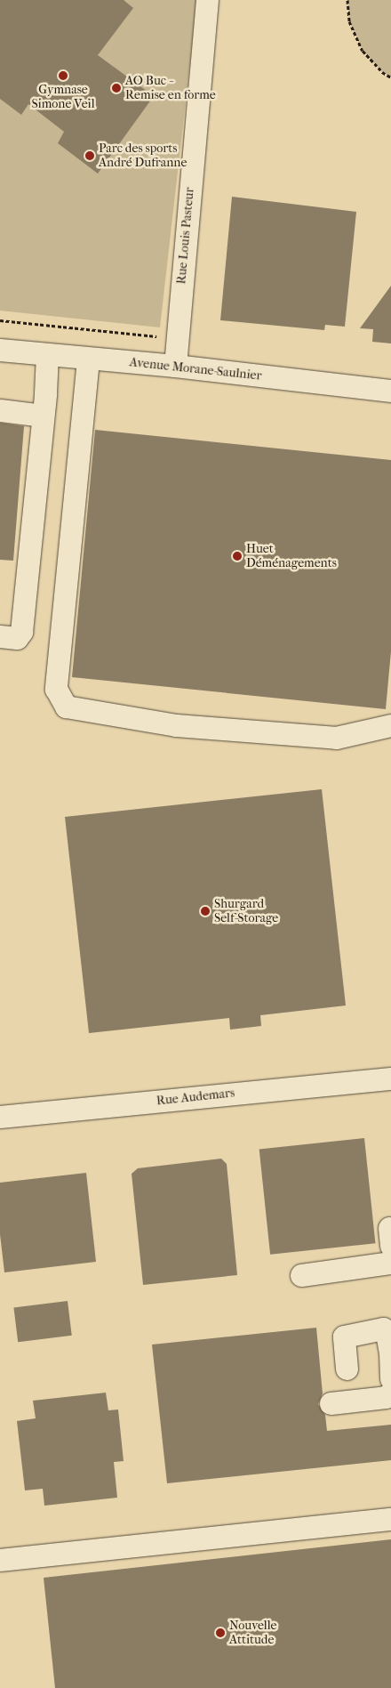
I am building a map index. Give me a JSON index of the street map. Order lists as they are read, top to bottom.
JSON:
{
  "streets": {
    "street": ["Rue Louis Pasteur", "Avenue Morane-Saulnier", "Rue Audemars"]
  },
  "crossings": [
    ["Rue Louis Pasteur", "Avenue Morane-Saulnier"]
  ],
  "places": [
    "Gymnase Simone Veil",
    "AO Buc - Remise en forme",
    "Parc des sports André Dufranne",
    "Huet Déménagements",
    "Shurgard Self-Storage",
    "Nouvelle Attitude"
  ]
}
